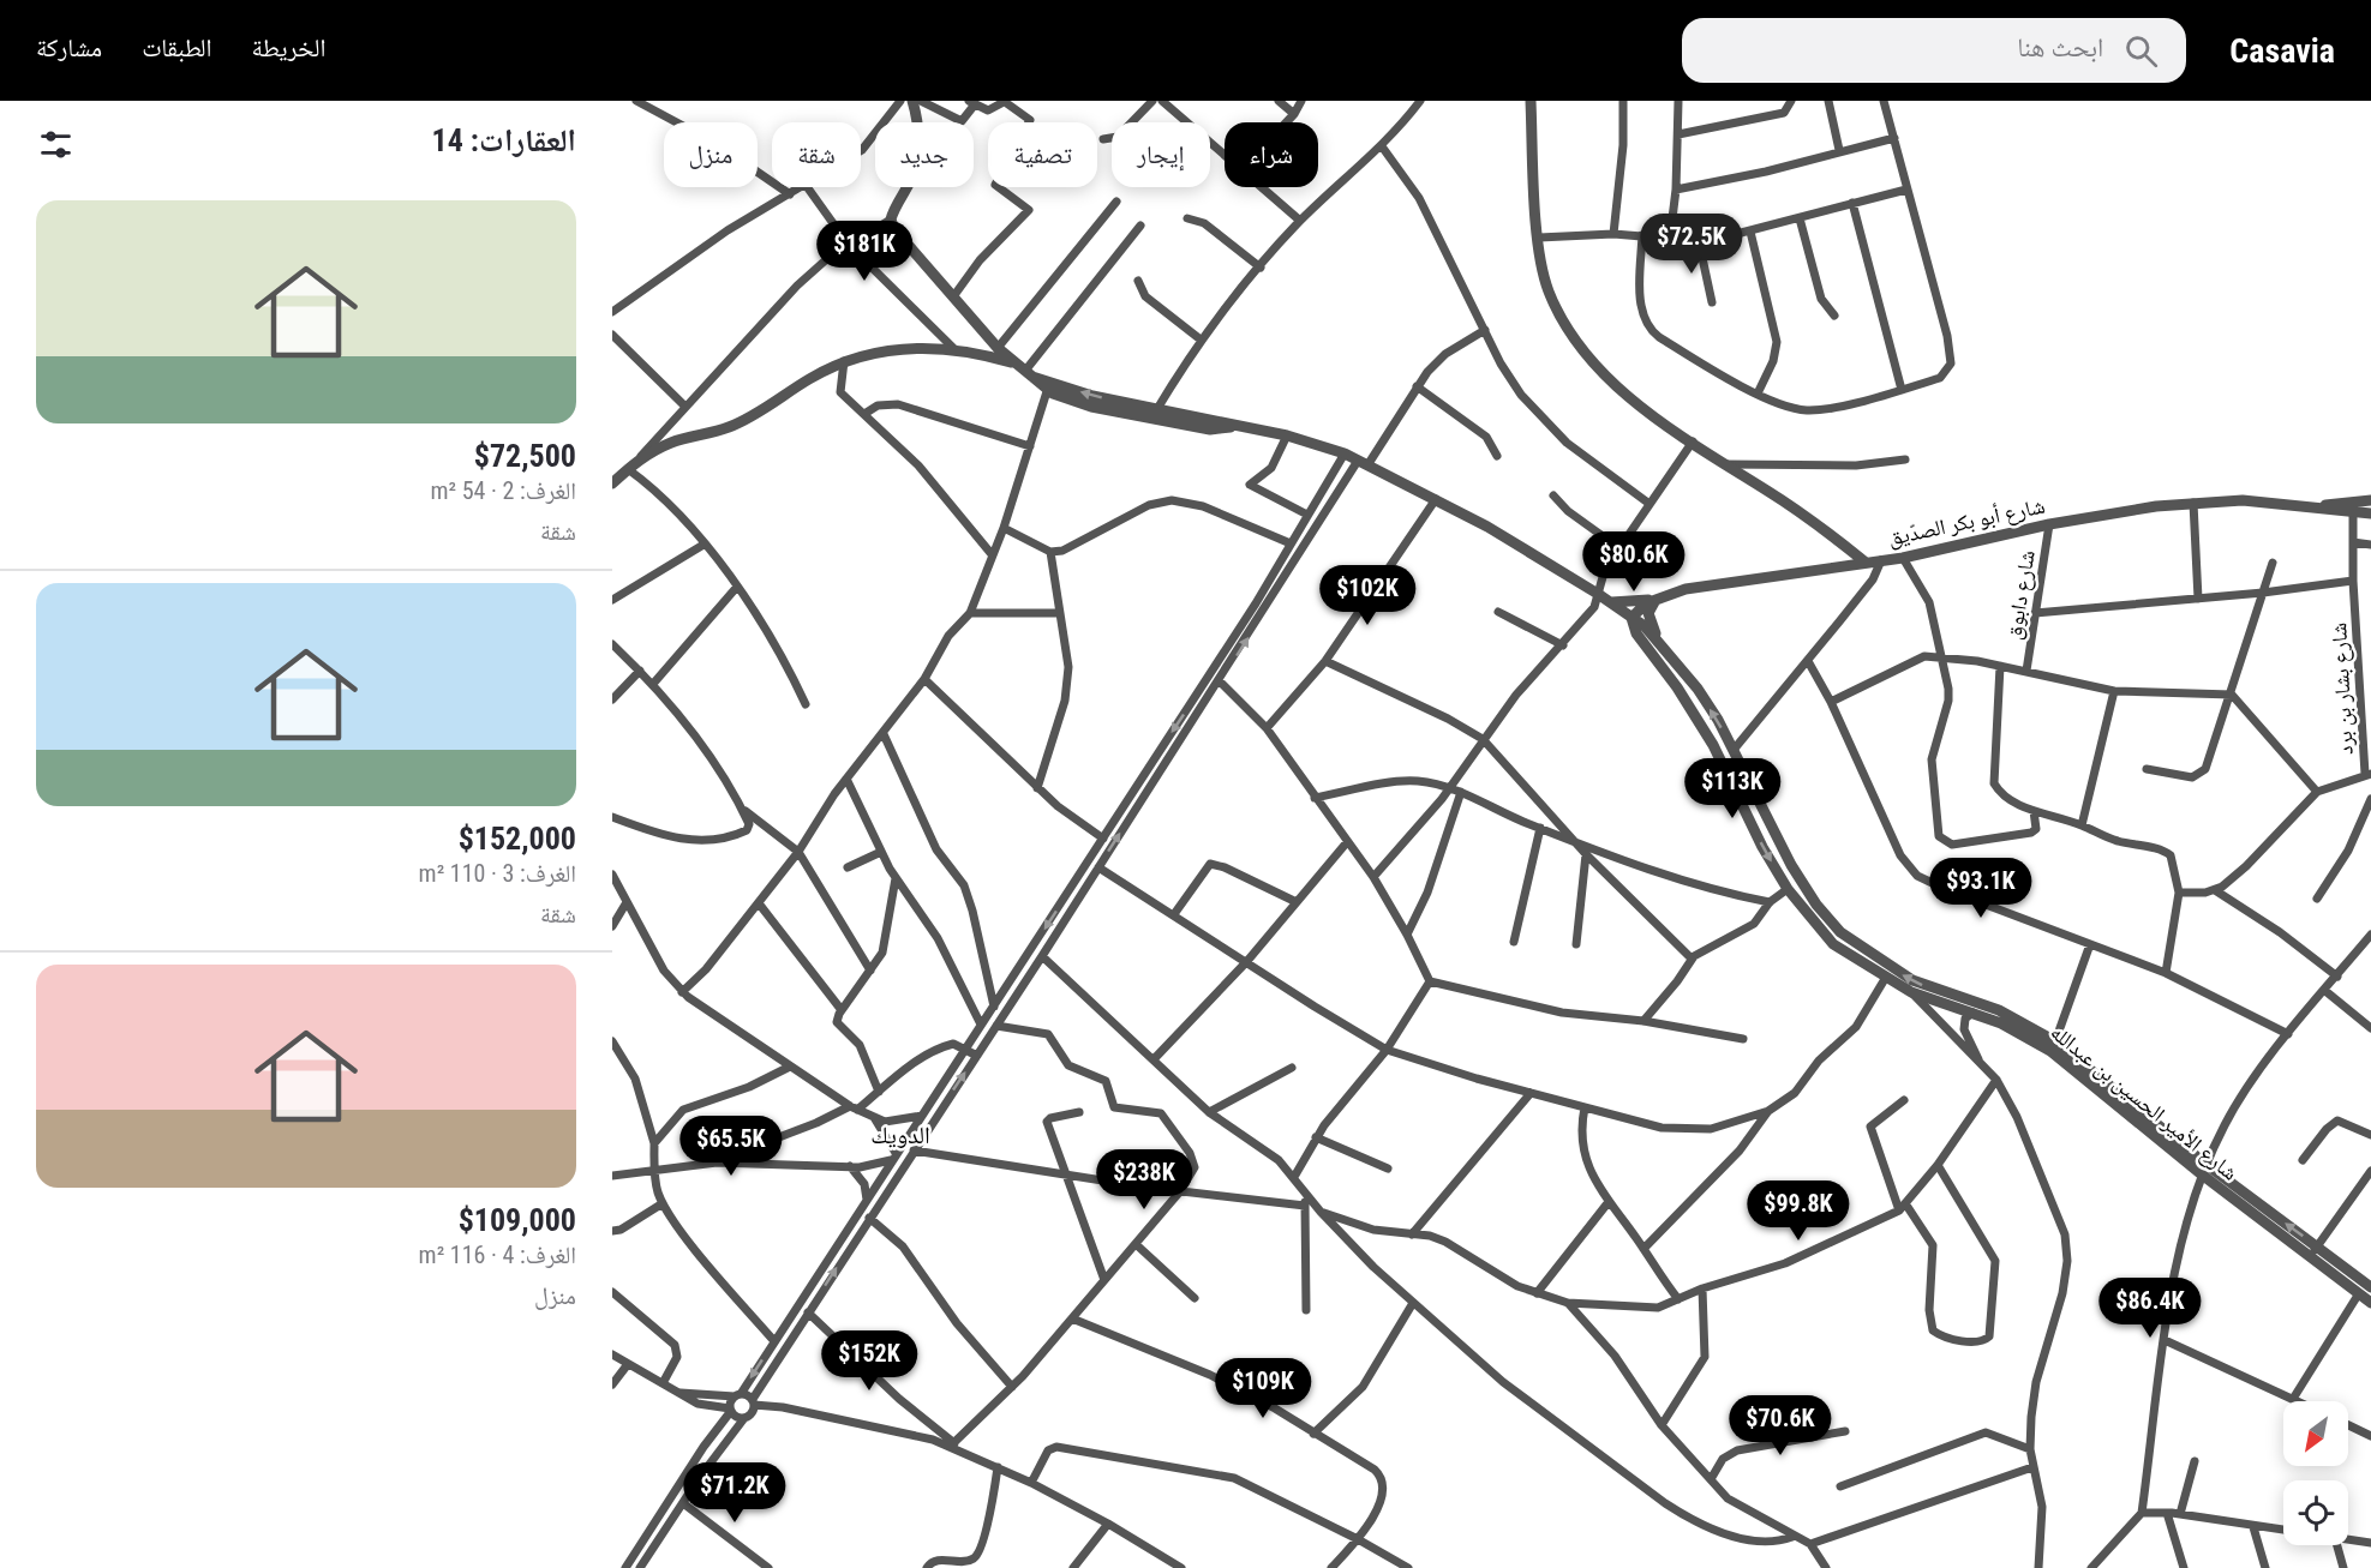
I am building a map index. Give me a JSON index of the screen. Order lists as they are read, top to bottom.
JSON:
{
  "streets": {
    "street": [
      "شارع أبو بكر الصدّيق",
      "شارع دابوق",
      "شارع بشار بن برد",
      "شارع الأمير الحسين بن عبدالله"
    ]
  },
  "crossings": [
    ["شارع أبو بكر الصدّيق", "شارع دابوق"],
    ["شارع أبو بكر الصدّيق", "شارع بشار بن برد"],
    ["شارع أبو بكر الصدّيق", "شارع الأمير الحسين بن عبدالله"]
  ],
  "districts": ["الدويك"],
  "north": "bottom left",
  "page": {
    "header": "Casavia",
    "search": "ابحث هنا",
    "nav": ["الخريطة", "الطبقات", "مشاركة"],
    "heading": "العقارات: 14",
    "chip": [
      "شراء",
      "إيجار",
      "تصفية",
      "جديد",
      "شقة",
      "منزل"
    ],
    "list": [
      {
        "name": "$72,500",
        "note": "الغرف: 2 · 54 m² · شقة"
      },
      {
        "name": "$152,000",
        "note": "الغرف: 3 · 110 m² · شقة"
      },
      {
        "name": "$109,000",
        "note": "الغرف: 4 · 116 m² · منزل"
      }
    ],
    "price": [
      "$72.5K",
      "$181K",
      "$80.6K",
      "$102K",
      "$113K",
      "$93.1K",
      "$65.5K",
      "$238K",
      "$99.8K",
      "$86.4K",
      "$152K",
      "$109K",
      "$70.6K",
      "$71.2K"
    ]
  }
}
